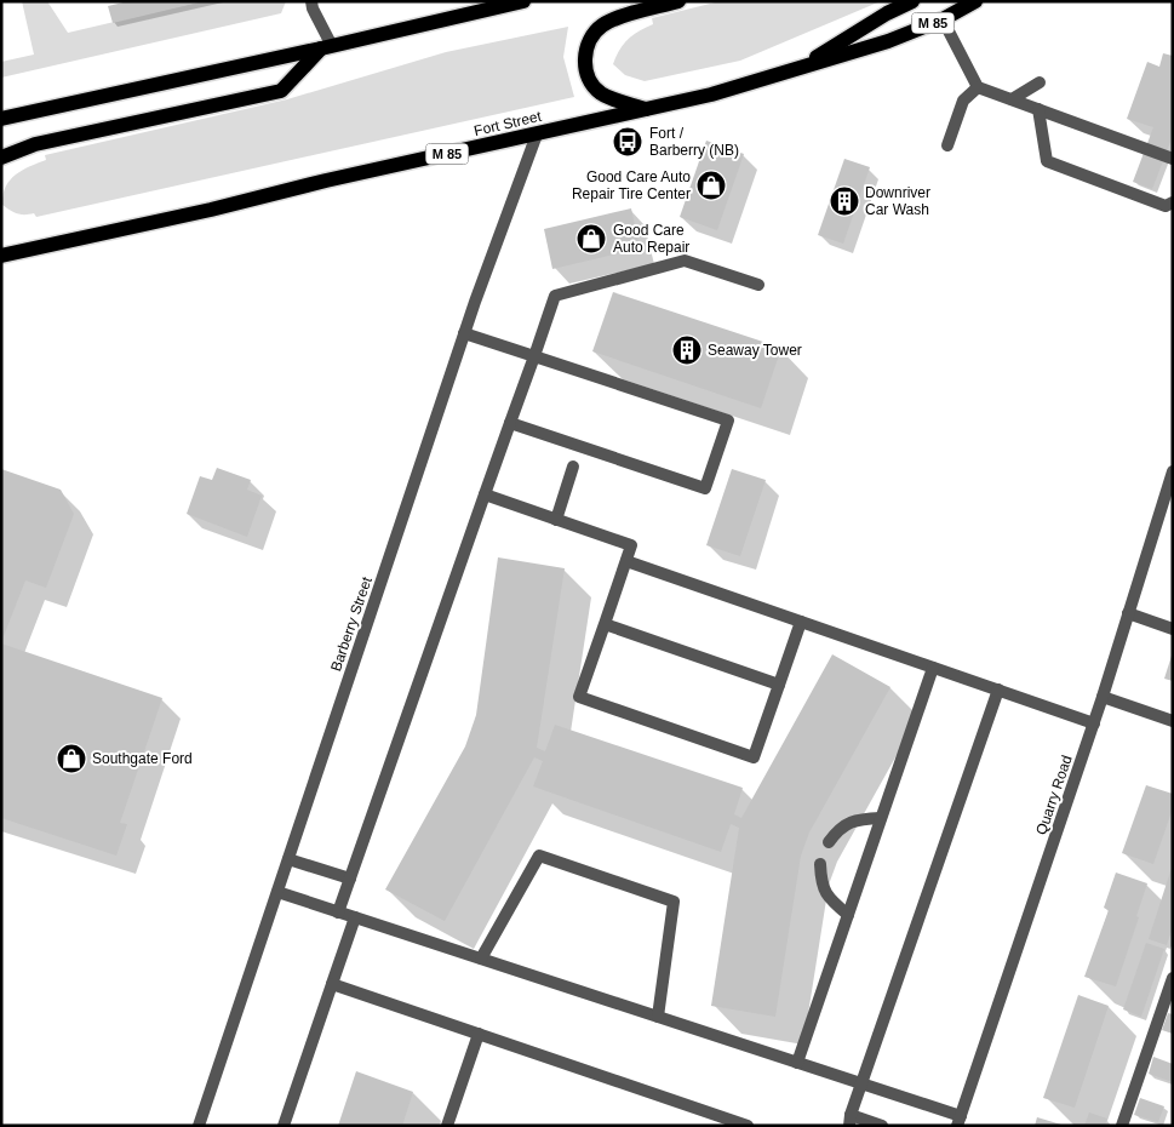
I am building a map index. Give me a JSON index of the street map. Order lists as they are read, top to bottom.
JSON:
{
  "streets": {
    "main road": ["M 85", "Fort Street"],
    "street": ["Barberry Street", "Quarry Road"]
  },
  "crossings": [
    ["Fort Street", "Barberry Street"]
  ],
  "places": {
    "bus stop": ["Fort / Barberry (NB)"],
    "shop": ["Good Care Auto Repair Tire Center", "Good Care Auto Repair", "Southgate Ford"],
    "building": ["Downriver Car Wash", "Seaway Tower"]
  }
}
